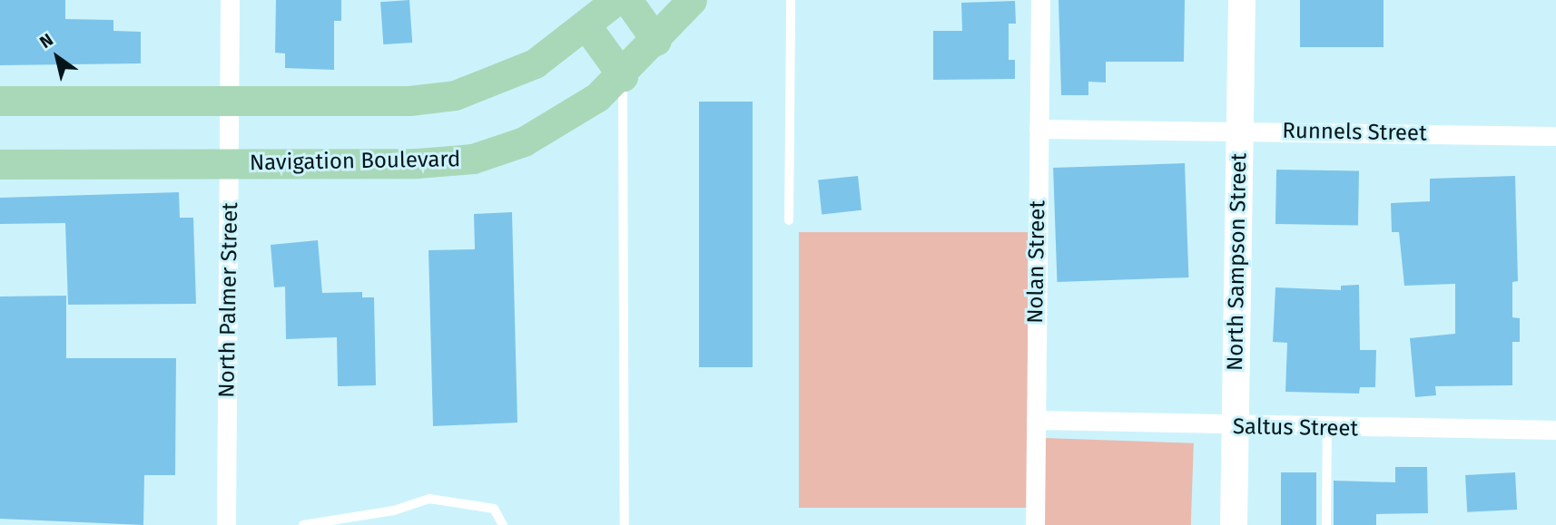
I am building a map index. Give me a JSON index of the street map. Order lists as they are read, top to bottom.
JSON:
{
  "streets": {
    "main road": ["Navigation Boulevard", "North Sampson Street"],
    "street": [
      "Runnels Street",
      "Nolan Street",
      "North Palmer Street",
      "Saltus Street"
    ]
  },
  "crossings": [
    ["Runnels Street", "Nolan Street"],
    ["Runnels Street", "North Sampson Street"],
    ["Navigation Boulevard", "North Palmer Street"],
    ["Nolan Street", "Saltus Street"],
    ["North Sampson Street", "Saltus Street"]
  ],
  "north": "top left"
}
